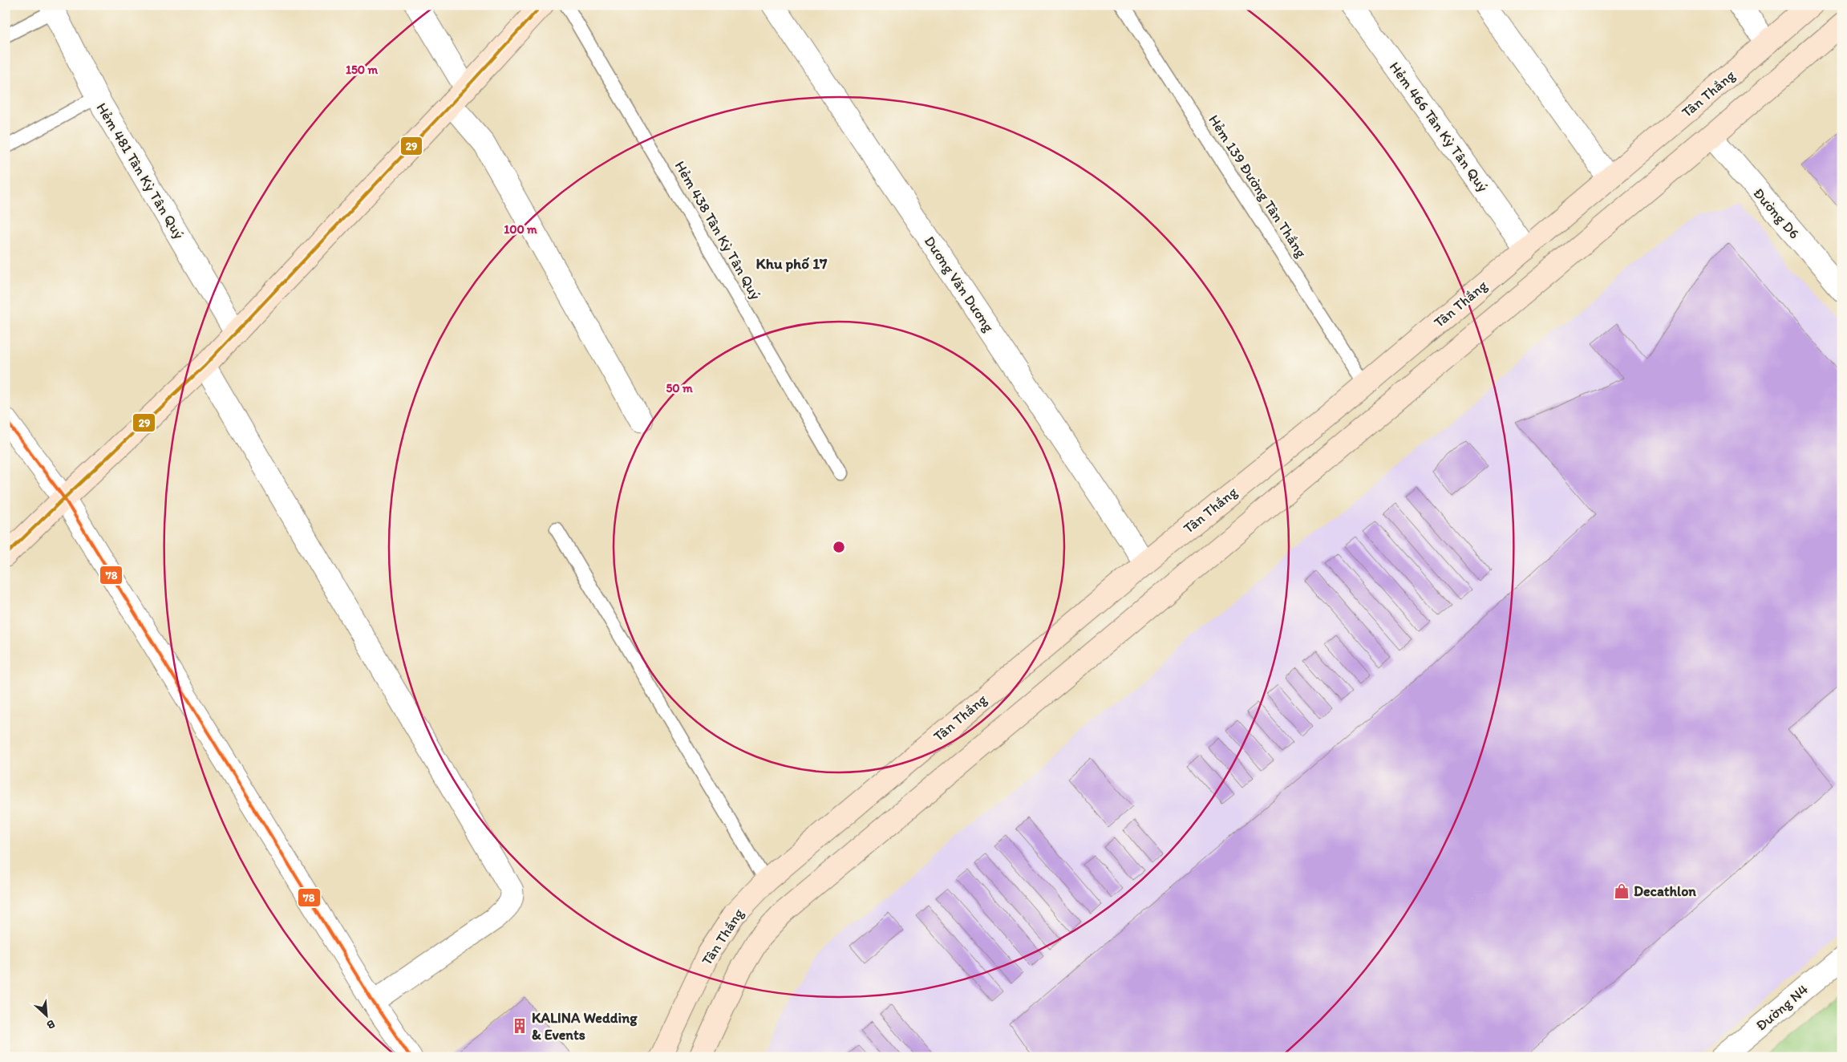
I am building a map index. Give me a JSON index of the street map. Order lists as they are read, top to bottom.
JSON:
{
  "streets": {
    "street": [
      "Tân Thắng",
      "Hẻm 466 Tân Kỳ Tân Quý",
      "Hẻm 481 Tân Kỳ Tân Quý",
      "Đường D6",
      "Dương Văn Dương",
      "Đường N4"
    ],
    "lane": ["Hẻm 139 Đường Tân Thắng", "Hẻm 438 Tân Kỳ Tân Quý"]
  },
  "crossings": [
    ["Tân Thắng", "Hẻm 466 Tân Kỳ Tân Quý"],
    ["Tân Thắng", "Hẻm 139 Đường Tân Thắng"],
    ["Tân Thắng", "Dương Văn Dương"]
  ],
  "districts": ["Khu phố 17"],
  "places": {
    "shop": ["Decathlon"],
    "building": ["KALINA Wedding & Events"]
  },
  "lines": ["transit line 29", "transit line 78"],
  "north": "bottom right",
  "rings": ["150 m", "100 m", "50 m"]
}
